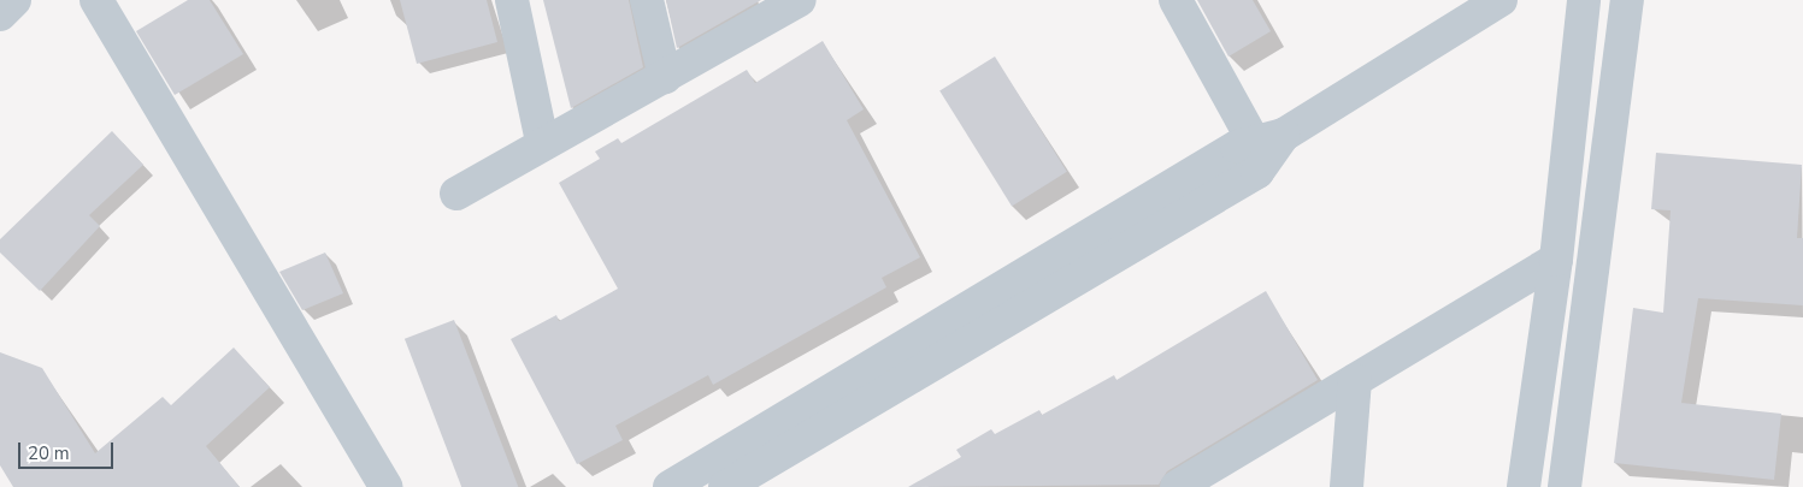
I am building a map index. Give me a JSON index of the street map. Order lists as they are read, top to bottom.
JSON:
{
  "scale_bar": "20 m"
}
